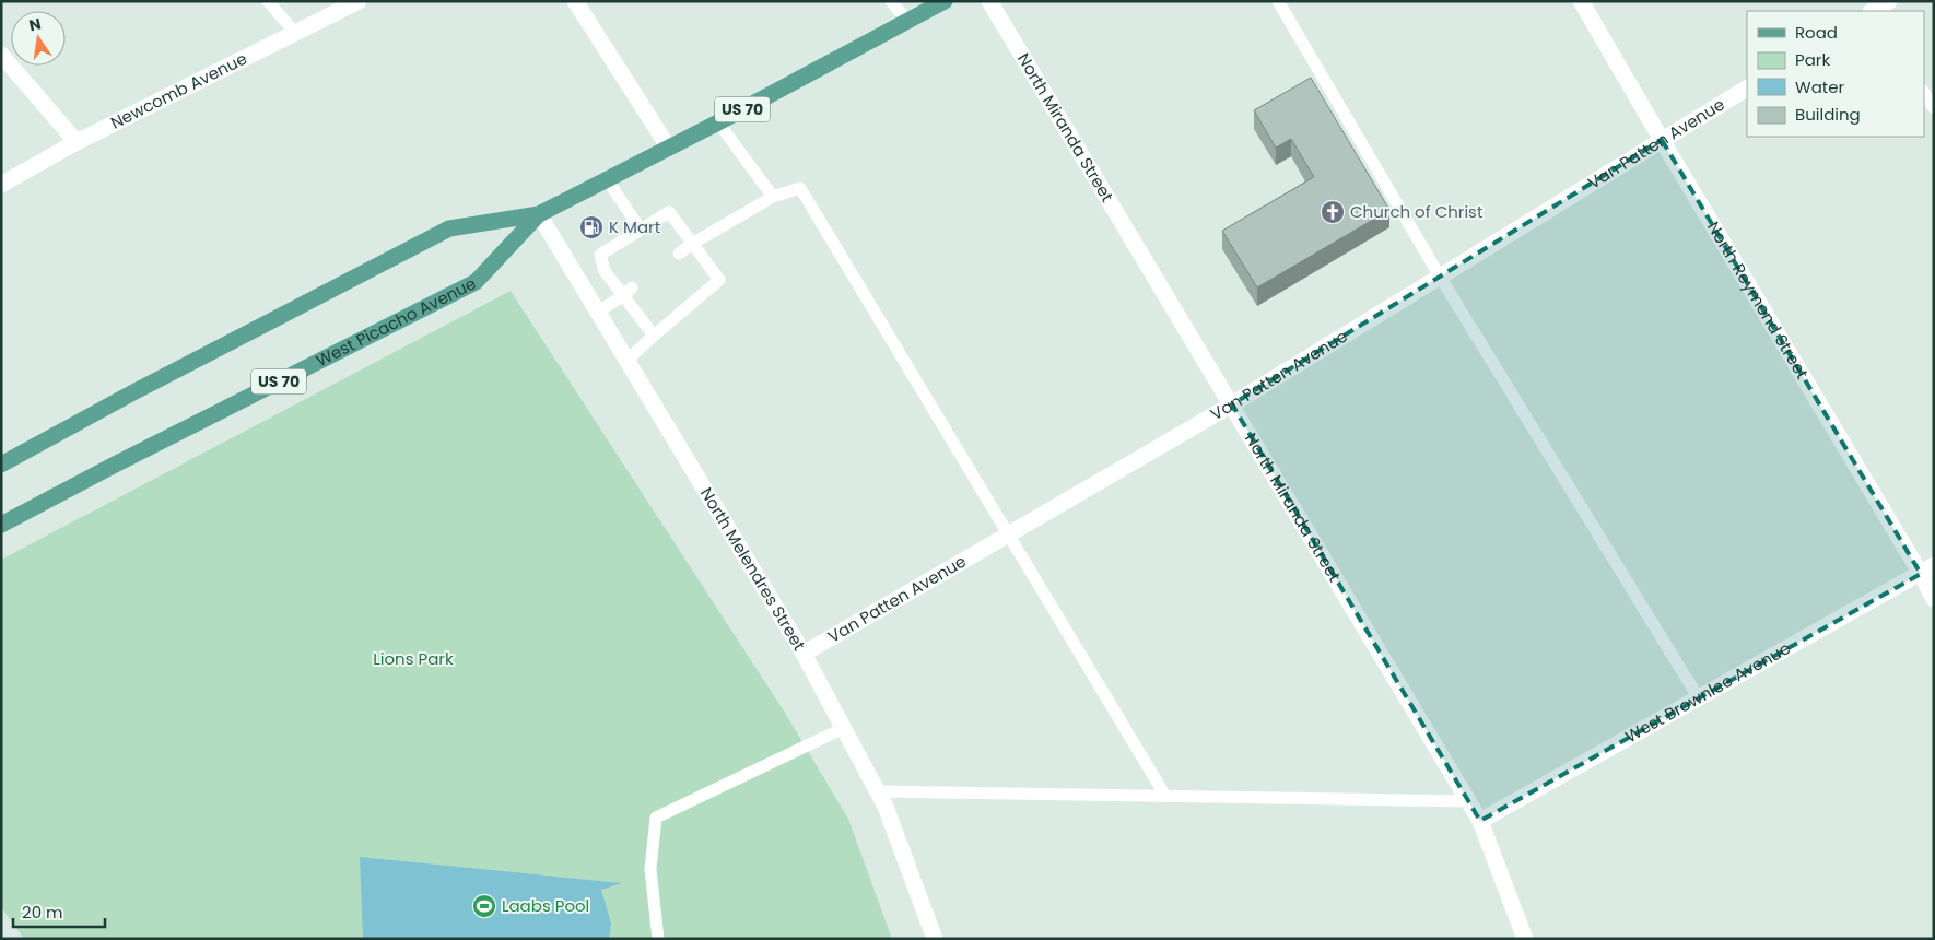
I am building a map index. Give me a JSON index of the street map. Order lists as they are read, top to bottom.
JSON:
{
  "streets": {
    "main road": ["US 70", "West Picacho Avenue"],
    "street": [
      "Newcomb Avenue",
      "North Miranda Street",
      "Van Patten Avenue",
      "North Reymond Street",
      "North Melendres Street",
      "West Brownlee Avenue"
    ]
  },
  "crossings": [
    ["North Miranda Street", "Van Patten Avenue"],
    ["North Miranda Street", "West Brownlee Avenue"],
    ["Van Patten Avenue", "North Reymond Street"],
    ["Van Patten Avenue", "North Melendres Street"],
    ["North Reymond Street", "West Brownlee Avenue"],
    ["West Picacho Avenue", "North Melendres Street"]
  ],
  "parks": ["Lions Park"],
  "places": {
    "church": ["Church of Christ"],
    "fuel station": ["K Mart"],
    "sports": ["Laabs Pool"]
  },
  "legend": [
    "Road",
    "Park",
    "Water",
    "Building"
  ],
  "scale_bar": "20 m",
  "north": "top"
}
